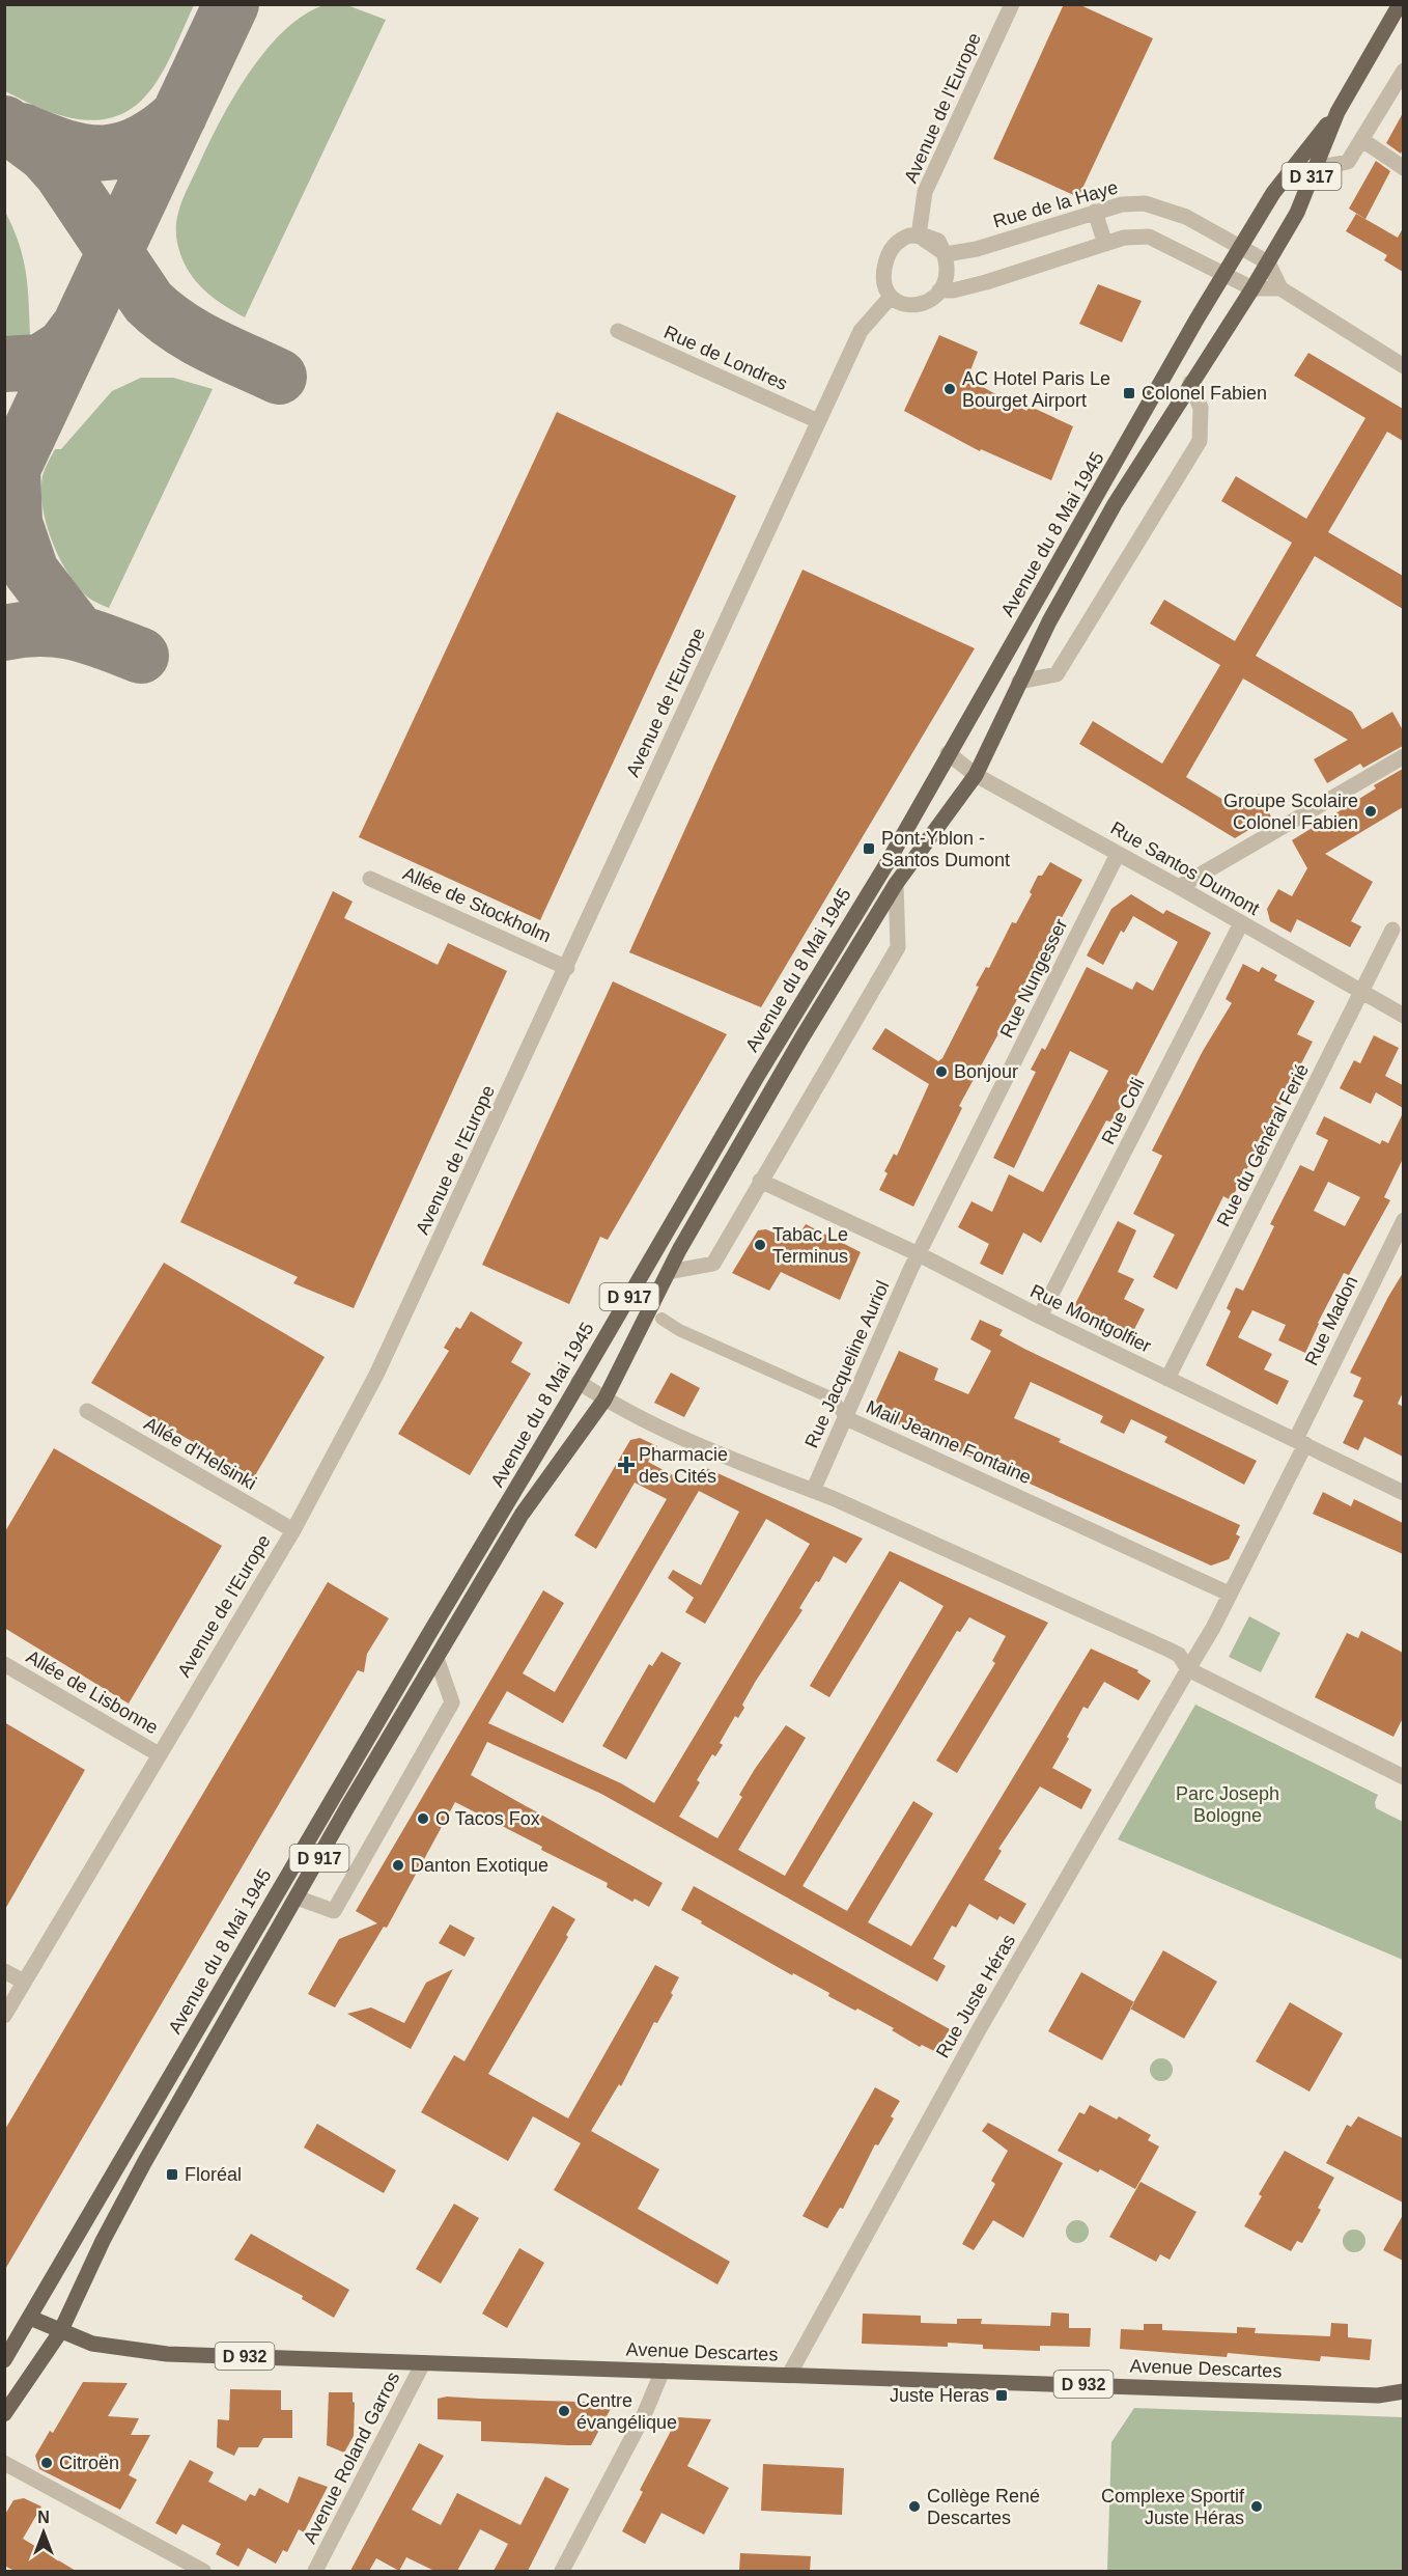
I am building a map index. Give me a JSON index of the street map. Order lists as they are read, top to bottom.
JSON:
{
  "streets": {
    "main road": [
      "D 317",
      "Avenue du 8 Mai 1945",
      "D 917",
      "Avenue Descartes",
      "D 932"
    ],
    "street": [
      "Avenue de l'Europe",
      "Rue de la Haye",
      "Rue de Londres",
      "Rue Santos Dumont",
      "Allée de Stockholm",
      "Rue Nungesser",
      "Rue Coli",
      "Rue du Général Ferié",
      "Rue Montgolfier",
      "Rue Madon",
      "Rue Jacqueline Auriol",
      "Mail Jeanne Fontaine",
      "Allée d'Helsinki",
      "Allée de Lisbonne",
      "Rue Juste Héras",
      "Avenue Roland Garros"
    ]
  },
  "crossings": [
    ["Avenue de l'Europe", "Rue de la Haye"],
    ["Avenue de l'Europe", "Rue de Londres"],
    ["Avenue de l'Europe", "Allée de Stockholm"],
    ["Avenue de l'Europe", "Allée d'Helsinki"],
    ["Avenue de l'Europe", "Allée de Lisbonne"],
    ["D 317", "Rue de la Haye"],
    ["D 317", "Avenue du 8 Mai 1945"],
    ["Avenue du 8 Mai 1945", "Rue Santos Dumont"],
    ["Avenue du 8 Mai 1945", "Avenue Descartes"],
    ["Rue Santos Dumont", "Rue Nungesser"],
    ["Rue Santos Dumont", "Rue Coli"],
    ["Rue Santos Dumont", "Rue du Général Ferié"],
    ["Rue Nungesser", "Rue Montgolfier"],
    ["Rue Nungesser", "Rue Jacqueline Auriol"],
    ["Rue Coli", "Rue Montgolfier"],
    ["Rue du Général Ferié", "Rue Montgolfier"],
    ["Rue Montgolfier", "Rue Madon"],
    ["Rue Montgolfier", "Rue Jacqueline Auriol"],
    ["Rue Madon", "Mail Jeanne Fontaine"],
    ["Rue Madon", "Rue Juste Héras"],
    ["Rue Jacqueline Auriol", "Mail Jeanne Fontaine"],
    ["Mail Jeanne Fontaine", "Rue Juste Héras"],
    ["Rue Juste Héras", "Avenue Descartes"],
    ["Avenue Descartes", "Avenue Roland Garros"]
  ],
  "parks": ["Parc Joseph Bologne"],
  "places": {
    "other": [
      "AC Hotel Paris Le Bourget Airport",
      "Groupe Scolaire Colonel Fabien",
      "Bonjour",
      "Tabac Le Terminus",
      "O Tacos Fox",
      "Danton Exotique",
      "Centre évangélique",
      "Citroën",
      "Collège René Descartes",
      "Complexe Sportif Juste Héras"
    ],
    "transit": [
      "Colonel Fabien",
      "Pont-Yblon - Santos Dumont",
      "Floréal",
      "Juste Heras"
    ],
    "health": ["Pharmacie des Cités"]
  },
  "north": "top"
}
